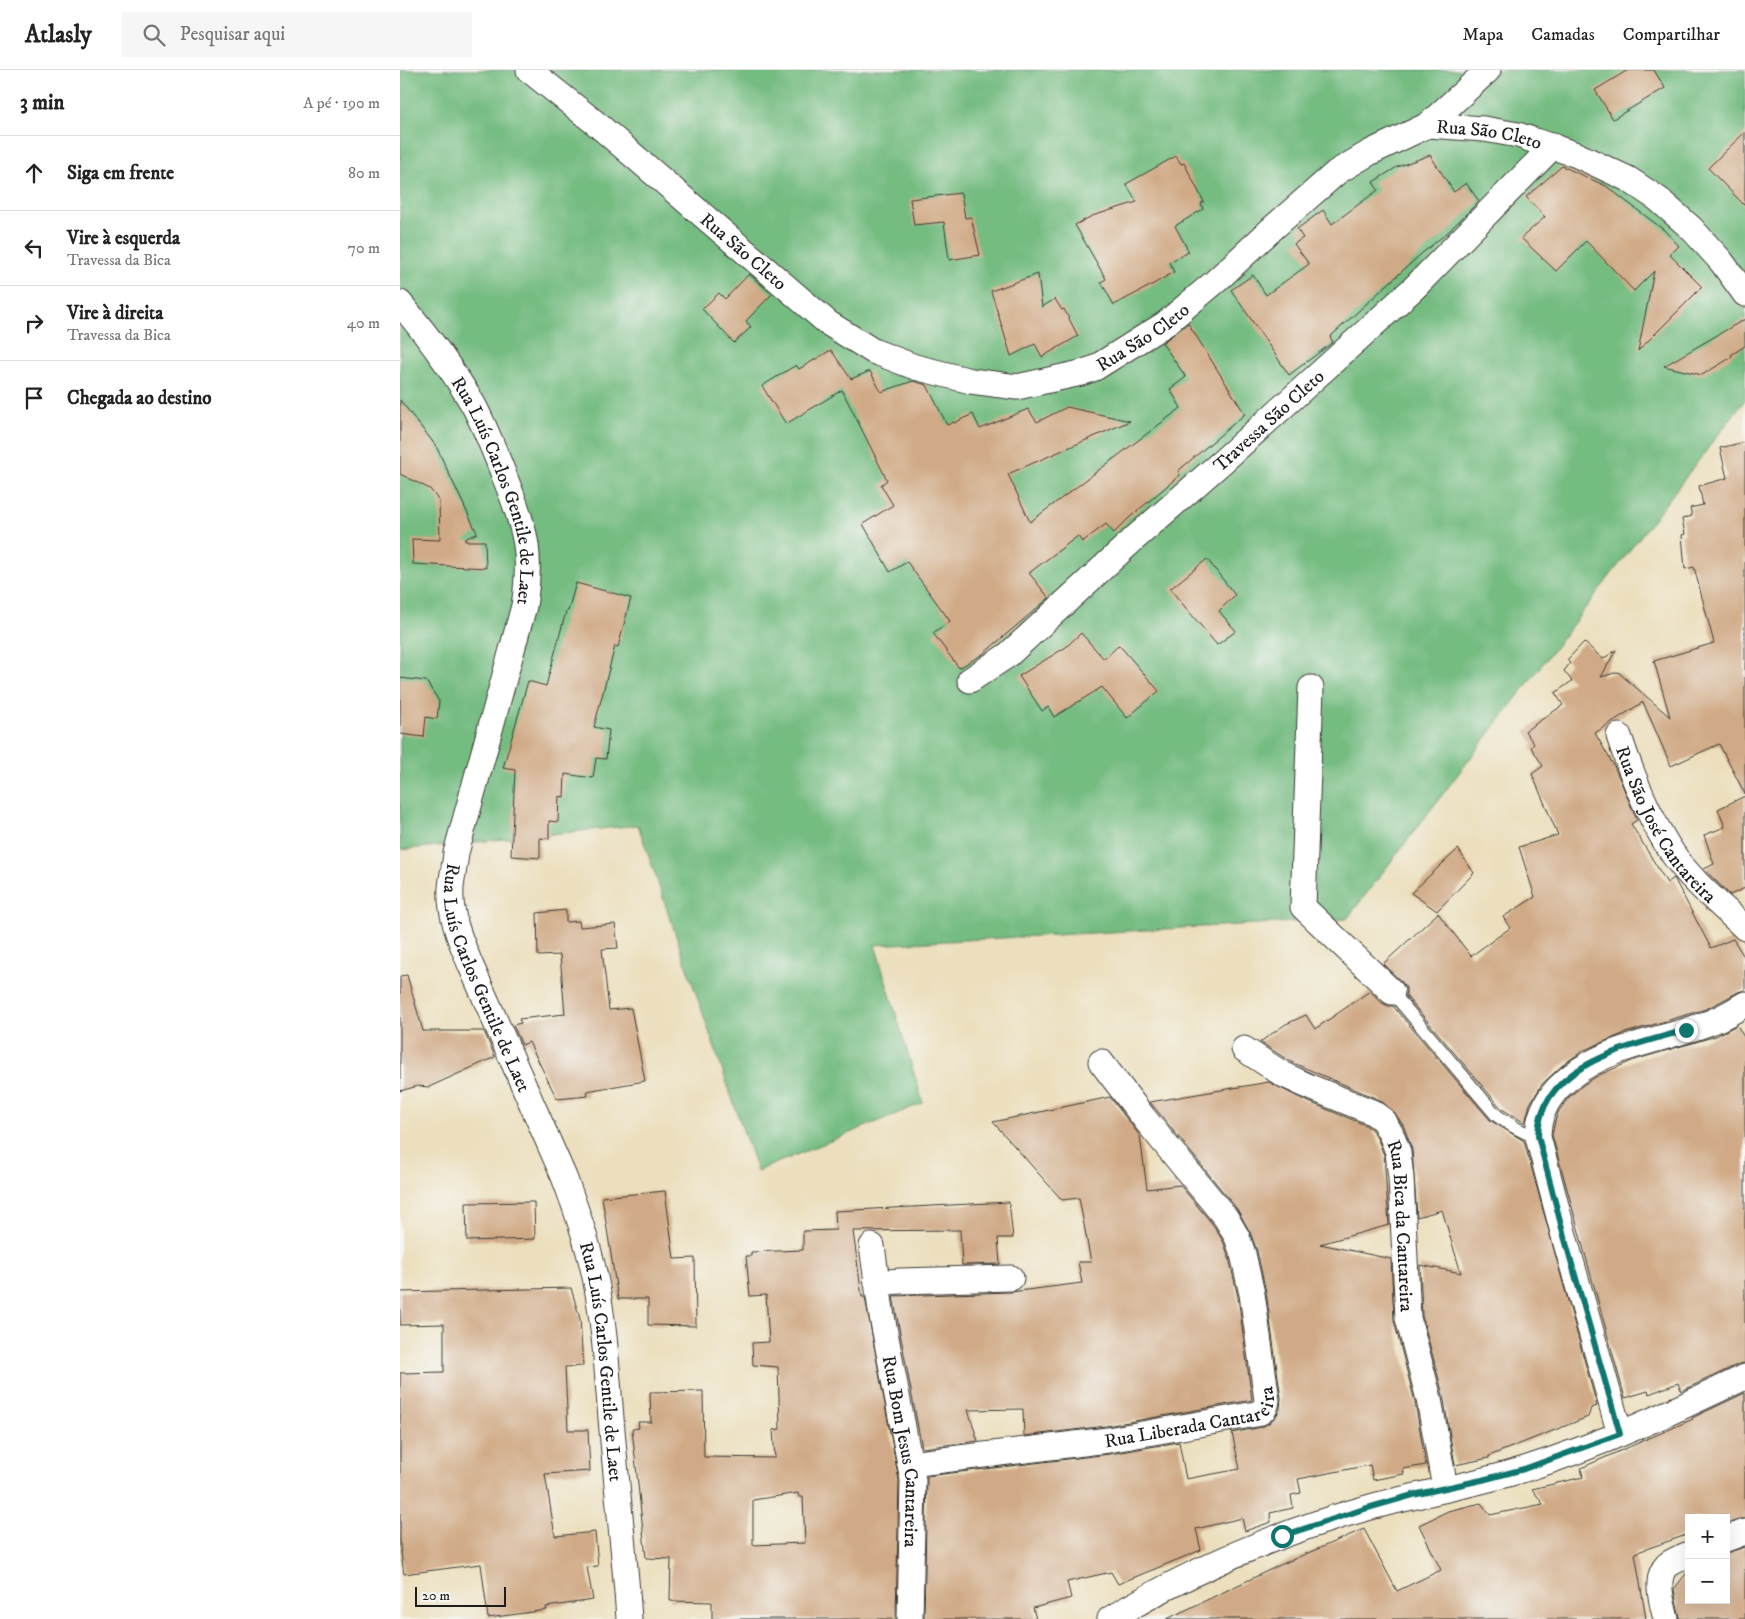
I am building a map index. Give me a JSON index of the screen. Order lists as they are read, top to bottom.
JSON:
{
  "streets": {
    "street": [
      "Rua São Cleto",
      "Travessa São Cleto",
      "Rua Luís Carlos Gentile de Laet",
      "Rua São José Cantareira",
      "Rua Bica da Cantareira",
      "Rua Liberada Cantareira",
      "Rua Bom Jesus Cantareira"
    ]
  },
  "crossings": [
    ["Rua São Cleto", "Travessa São Cleto"],
    ["Rua Liberada Cantareira", "Rua Bom Jesus Cantareira"]
  ],
  "scale_bar": "20 m",
  "page": {
    "header": "Atlasly",
    "search": "Pesquisar aqui",
    "nav": ["Mapa", "Camadas", "Compartilhar"],
    "heading": ["3 min", "A pé · 190 m"],
    "list": [
      ["Siga em frente", "80 m"],
      ["Vire à esquerda", "Travessa da Bica", "70 m"],
      ["Vire à direita", "Travessa da Bica", "40 m"],
      "Chegada ao destino"
    ],
    "map_buttons": ["+", "−"],
    "scale": "20 m"
  }
}
